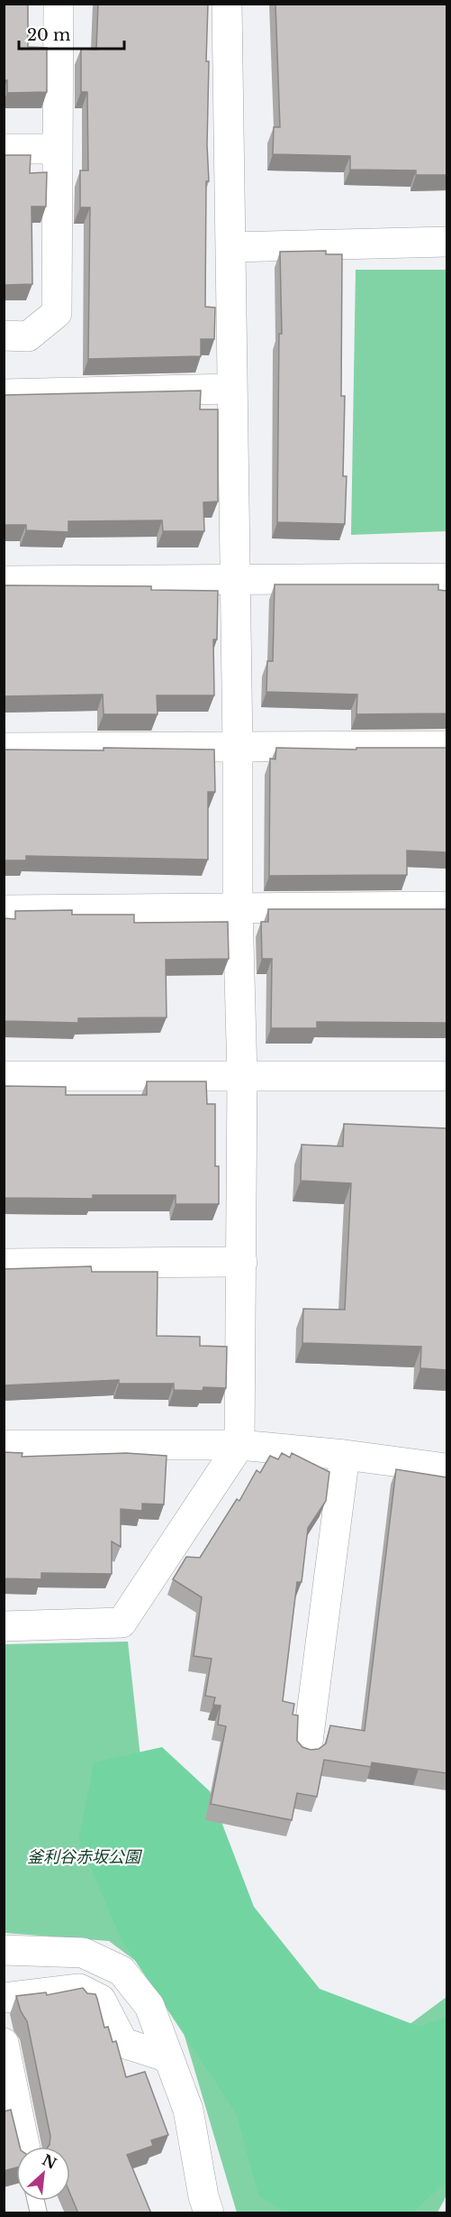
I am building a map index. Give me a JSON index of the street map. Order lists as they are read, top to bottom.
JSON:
{
  "parks": ["釜利谷赤坂公園"],
  "scale_bar": "20 m",
  "north": "top right"
}
